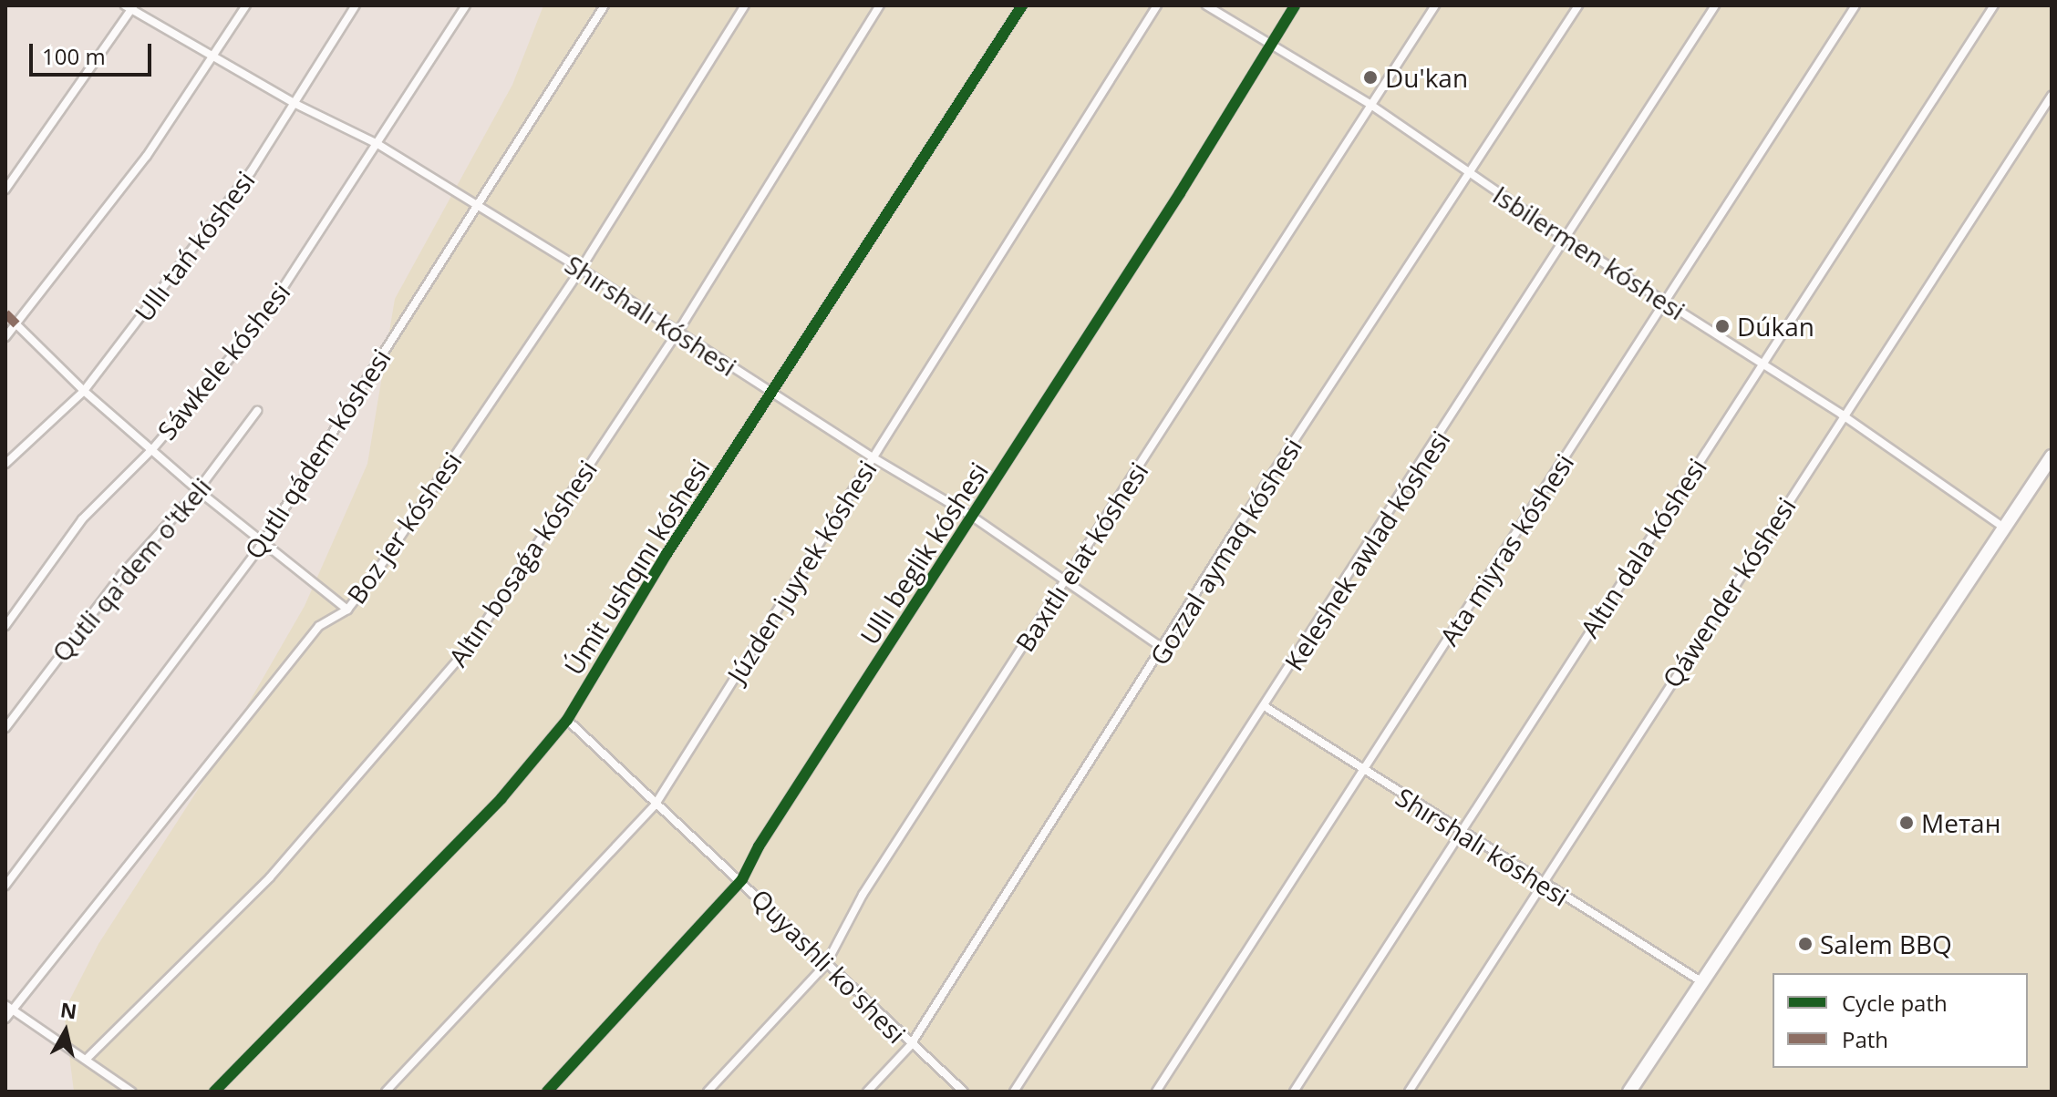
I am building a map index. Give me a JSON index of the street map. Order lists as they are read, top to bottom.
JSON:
{
  "streets": {
    "street": [
      "Ullı tań kóshesi",
      "Isbilermen kóshesi",
      "Shırshalı kóshesi",
      "Sáwkele kóshesi",
      "Qutlı qádem kóshesi",
      "Boz jer kóshesi",
      "Altın dala kóshesi",
      "Ata miyras kóshesi",
      "Keleshek awlad kóshesi",
      "Gozzal aymaq kóshesi",
      "Ullı beglik kóshesi",
      "Baxıtlı elat kóshesi",
      "Altın bosaǵa kóshesi",
      "Úmit ushqını kóshesi",
      "Qutli qa'dem o'tkeli",
      "Júzden juyrek kóshesi",
      "Qáwender kóshesi",
      "Quyashli ko'shesi"
    ]
  },
  "crossings": [
    ["Ullı tań kóshesi", "Shırshalı kóshesi"],
    ["Isbilermen kóshesi", "Altın dala kóshesi"],
    ["Isbilermen kóshesi", "Ata miyras kóshesi"],
    ["Isbilermen kóshesi", "Keleshek awlad kóshesi"],
    ["Isbilermen kóshesi", "Gozzal aymaq kóshesi"],
    ["Isbilermen kóshesi", "Ullı beglik kóshesi"],
    ["Isbilermen kóshesi", "Baxıtlı elat kóshesi"],
    ["Isbilermen kóshesi", "Qáwender kóshesi"],
    ["Shırshalı kóshesi", "Sáwkele kóshesi"],
    ["Shırshalı kóshesi", "Qutlı qádem kóshesi"],
    ["Shırshalı kóshesi", "Boz jer kóshesi"],
    ["Shırshalı kóshesi", "Altın dala kóshesi"],
    ["Shırshalı kóshesi", "Ata miyras kóshesi"],
    ["Shırshalı kóshesi", "Keleshek awlad kóshesi"],
    ["Shırshalı kóshesi", "Gozzal aymaq kóshesi"],
    ["Shırshalı kóshesi", "Ullı beglik kóshesi"],
    ["Shırshalı kóshesi", "Baxıtlı elat kóshesi"],
    ["Shırshalı kóshesi", "Altın bosaǵa kóshesi"],
    ["Shırshalı kóshesi", "Úmit ushqını kóshesi"],
    ["Shırshalı kóshesi", "Júzden juyrek kóshesi"],
    ["Shırshalı kóshesi", "Qáwender kóshesi"],
    ["Gozzal aymaq kóshesi", "Quyashli ko'shesi"],
    ["Ullı beglik kóshesi", "Quyashli ko'shesi"],
    ["Baxıtlı elat kóshesi", "Quyashli ko'shesi"],
    ["Úmit ushqını kóshesi", "Quyashli ko'shesi"],
    ["Júzden juyrek kóshesi", "Quyashli ko'shesi"]
  ],
  "places": [
    "Du'kan",
    "Dúkan",
    "Метан",
    "Salem BBQ"
  ],
  "legend": ["Cycle path", "Path"],
  "scale_bar": "100 m",
  "north": "top"
}
